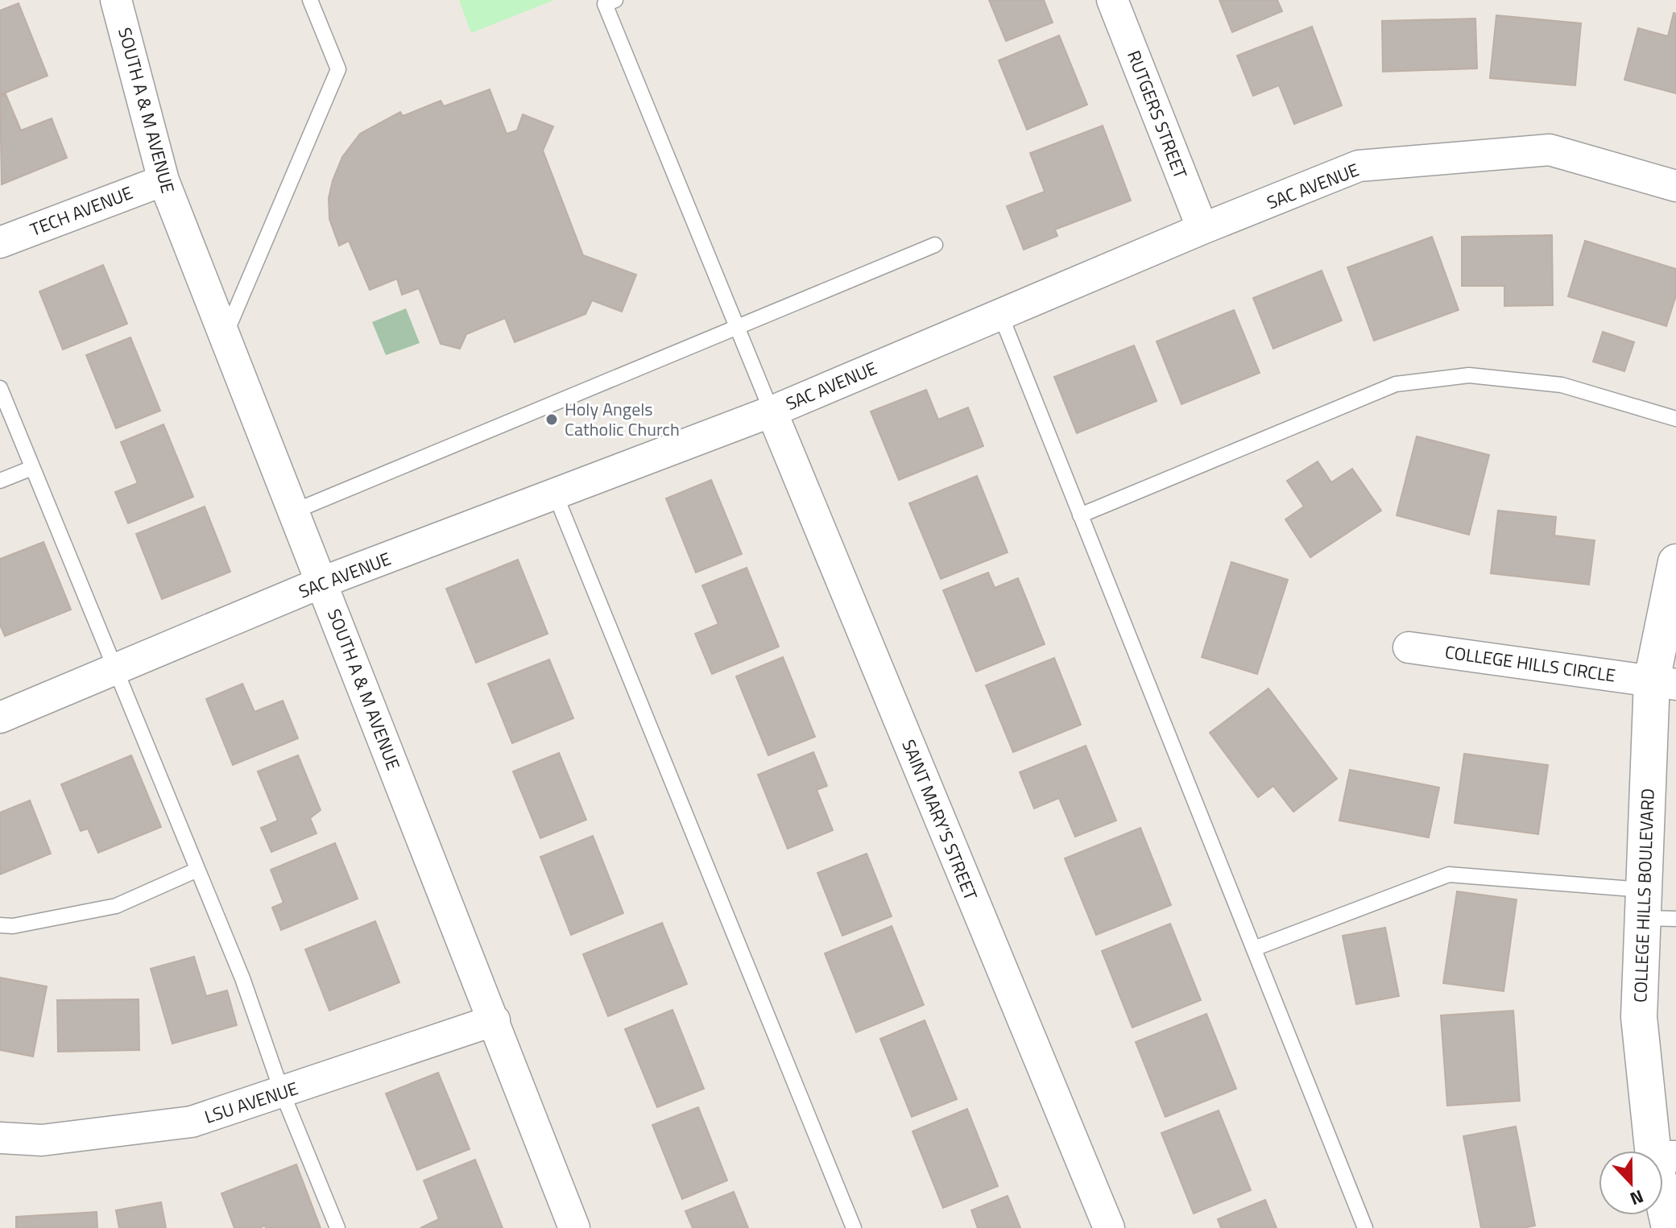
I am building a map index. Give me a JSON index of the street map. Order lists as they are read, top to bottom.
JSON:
{
  "streets": {
    "street": [
      "SOUTH A & M AVENUE",
      "RUTGERS STREET",
      "SAC AVENUE",
      "TECH AVENUE",
      "COLLEGE HILLS CIRCLE",
      "SAINT MARY'S STREET",
      "COLLEGE HILLS BOULEVARD",
      "LSU AVENUE"
    ]
  },
  "crossings": [
    ["SOUTH A & M AVENUE", "SAC AVENUE"],
    ["SOUTH A & M AVENUE", "TECH AVENUE"],
    ["SOUTH A & M AVENUE", "LSU AVENUE"],
    ["RUTGERS STREET", "SAC AVENUE"],
    ["SAC AVENUE", "SAINT MARY'S STREET"],
    ["COLLEGE HILLS CIRCLE", "COLLEGE HILLS BOULEVARD"]
  ],
  "places": ["Holy Angels Catholic Church"],
  "north": "bottom"
}
